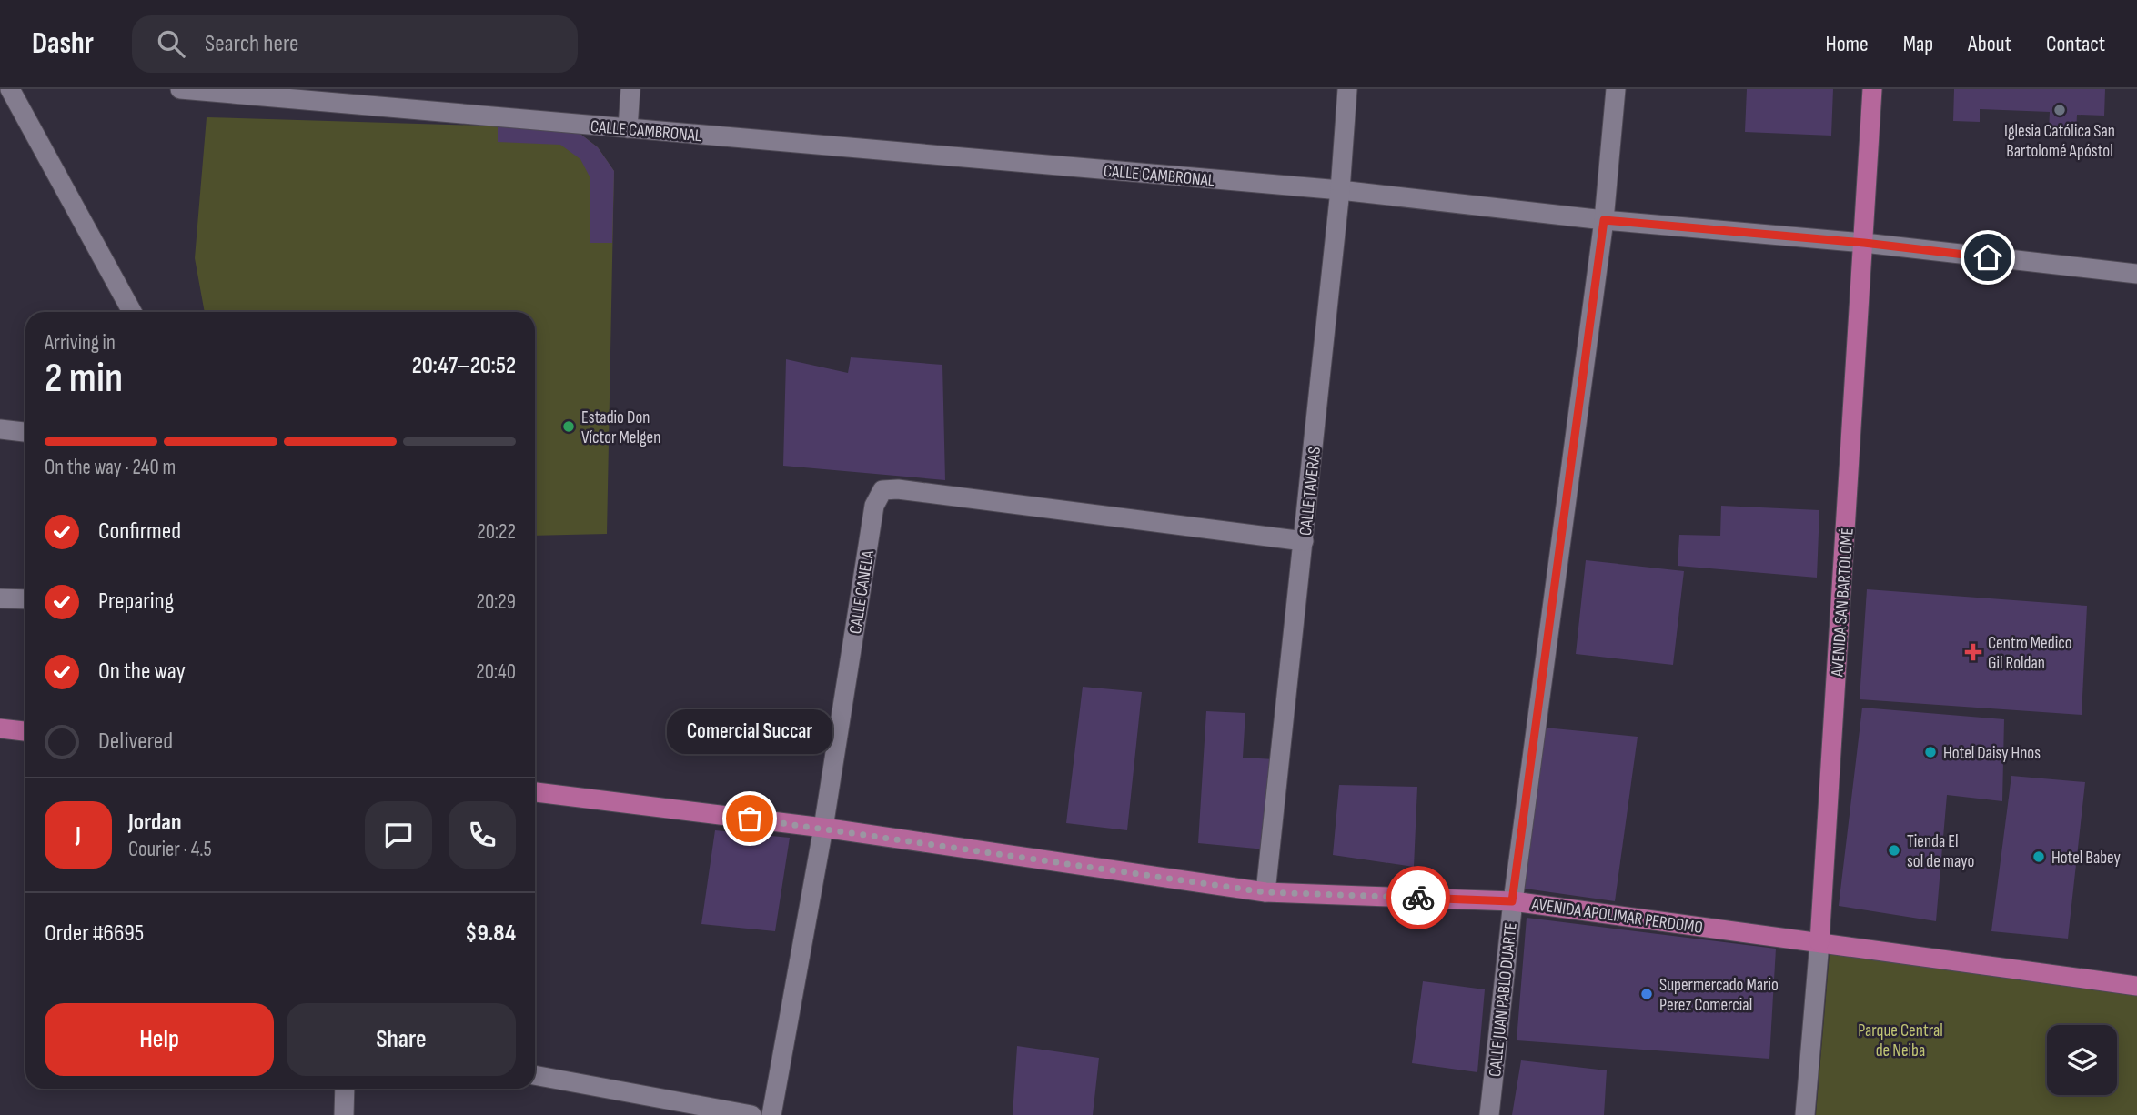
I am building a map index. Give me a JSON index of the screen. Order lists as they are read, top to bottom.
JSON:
{
  "streets": {
    "main road": ["AVENIDA SAN BARTOLOMÉ", "AVENIDA APOLIMAR PERDOMO"],
    "street": [
      "CALLE CAMBRONAL",
      "CALLE TAVERAS",
      "CALLE CANELA",
      "CALLE JUAN PABLO DUARTE"
    ]
  },
  "crossings": [
    ["CALLE CAMBRONAL", "CALLE TAVERAS"],
    ["CALLE CAMBRONAL", "AVENIDA SAN BARTOLOMÉ"],
    ["CALLE CAMBRONAL", "CALLE JUAN PABLO DUARTE"],
    ["CALLE TAVERAS", "CALLE CANELA"],
    ["CALLE TAVERAS", "AVENIDA APOLIMAR PERDOMO"],
    ["CALLE CANELA", "AVENIDA APOLIMAR PERDOMO"],
    ["AVENIDA SAN BARTOLOMÉ", "AVENIDA APOLIMAR PERDOMO"],
    ["AVENIDA APOLIMAR PERDOMO", "CALLE JUAN PABLO DUARTE"]
  ],
  "parks": ["Parque Central de Neiba"],
  "places": {
    "other": [
      "Iglesia Católica San Bartolomé Apóstol",
      "Estadio Don Víctor Melgen",
      "Hotel Daisy Hnos",
      "Comercial Succar",
      "Tienda El sol de mayo",
      "Hotel Babey",
      "Supermercado Mario Perez Comercial"
    ],
    "health": ["Centro Medico Gil Roldan"]
  },
  "page": {
    "header": "Dashr",
    "search": "Search here",
    "nav": [
      "Home",
      "Map",
      "About",
      "Contact"
    ],
    "heading": ["2 min", "Arriving in", "20:47–20:52"],
    "panel": [
      "Jordan",
      "Courier · 4.5",
      "Order #6695",
      "$9.84"
    ],
    "bar": "On the way · 240 m",
    "list": [
      ["Confirmed", "20:22"],
      ["Preparing", "20:29"],
      ["On the way", "20:40"],
      "Delivered"
    ],
    "bubble": "Comercial Succar",
    "round": "J",
    "buttons": ["Help", "Share"]
  }
}
